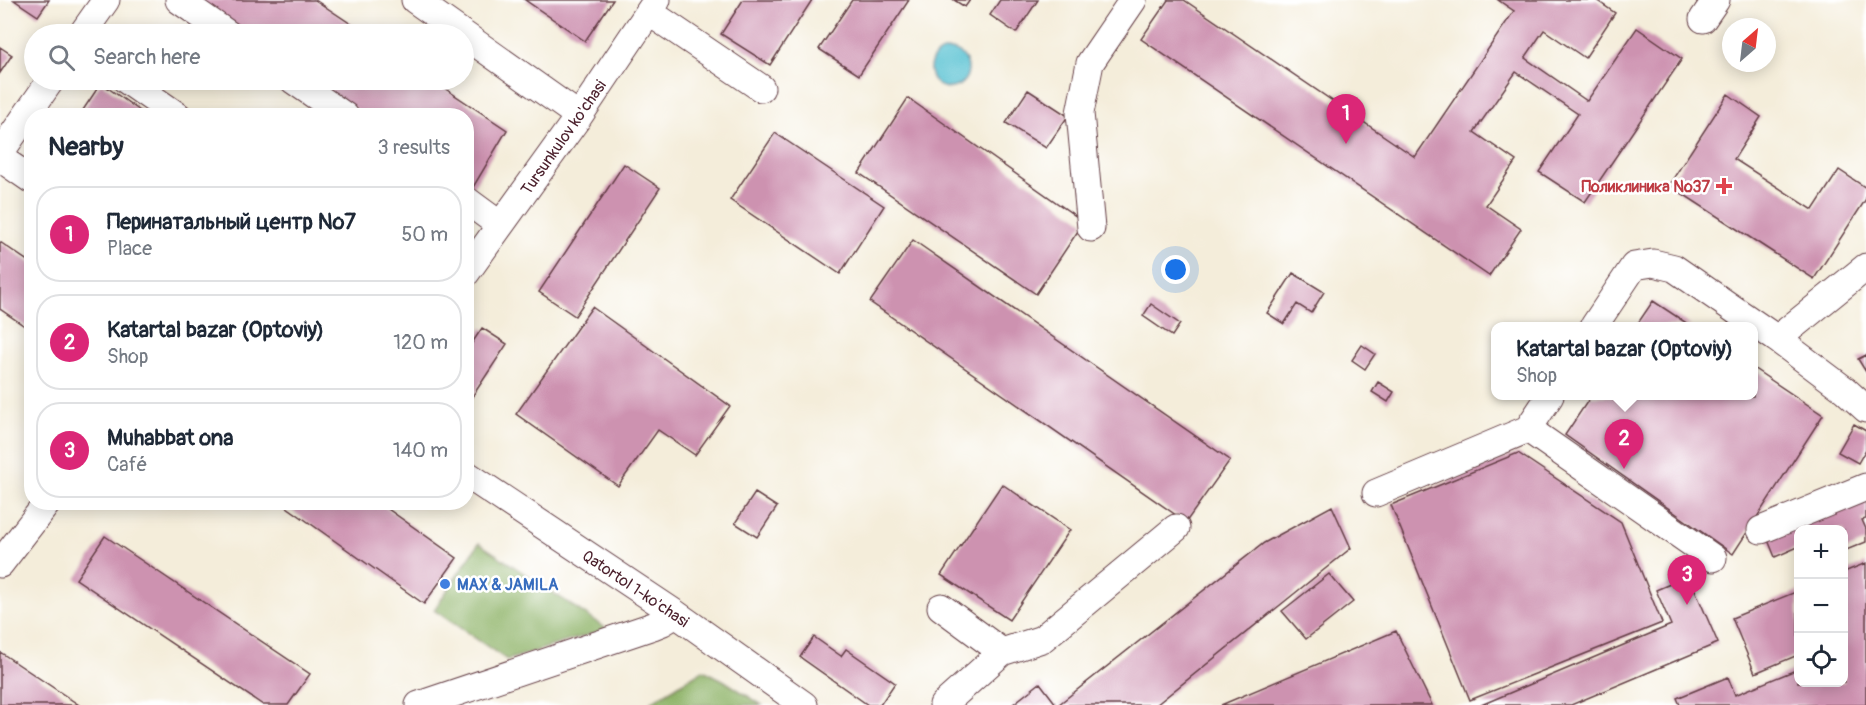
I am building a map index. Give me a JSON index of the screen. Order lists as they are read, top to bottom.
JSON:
{
  "streets": {
    "street": ["Tursunkulov ko'chasi", "Qatortol 1-ko'chasi"]
  },
  "places": {
    "health": ["Поликлиника №37"],
    "other": ["MAX & JAMILA"]
  },
  "north": "top right",
  "page": {
    "search": "Search here",
    "pins": ["1", "2", "3"],
    "heading": ["Nearby", "3 results"],
    "list": [
      {
        "mark": "1",
        "name": "Перинатальный центр №7",
        "note": "Place",
        "value": "50 m"
      },
      {
        "mark": "2",
        "name": "Katartal bazar (Optoviy)",
        "note": "Shop",
        "value": "120 m"
      },
      {
        "mark": "3",
        "name": "Muhabbat ona",
        "note": "Café",
        "value": "140 m"
      }
    ],
    "popup": ["Katartal bazar (Optoviy)", "Shop"],
    "map_buttons": ["+", "−"]
  }
}
